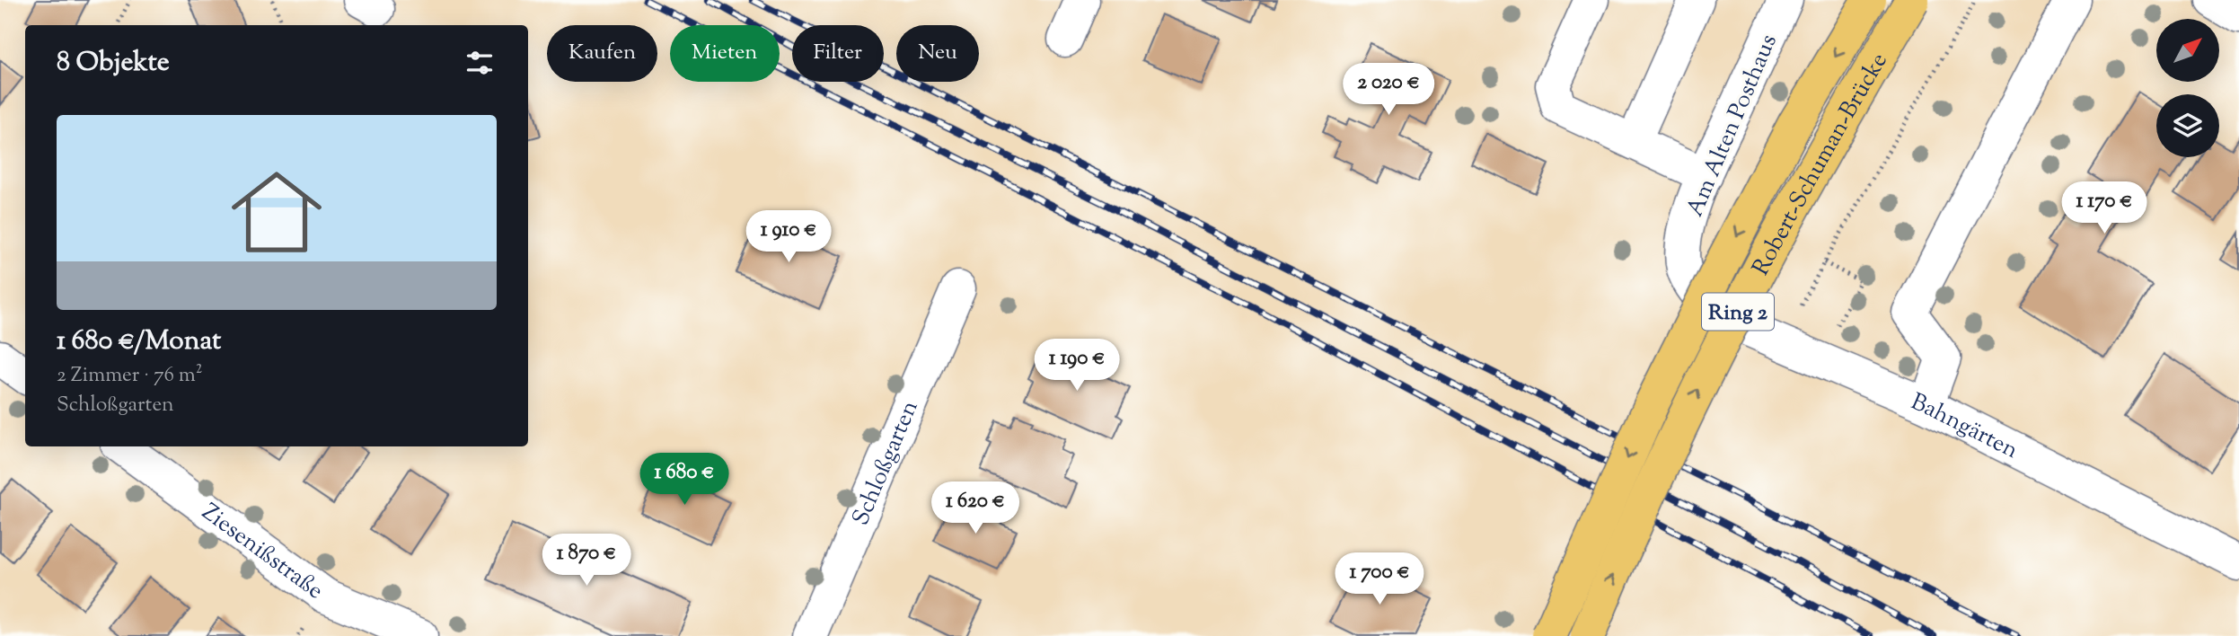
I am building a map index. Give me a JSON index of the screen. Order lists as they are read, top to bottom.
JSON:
{
  "streets": {
    "main road": ["Robert-Schuman-Brücke", "Ring 2"],
    "street": [
      "Am Alten Posthaus",
      "Bahngärten",
      "Schloßgarten",
      "Ziesenißstraße"
    ]
  },
  "crossings": [
    ["Am Alten Posthaus", "Bahngärten"]
  ],
  "north": "top right",
  "page": {
    "chip": [
      "Kaufen",
      "Mieten",
      "Filter",
      "Neu"
    ],
    "heading": "8 Objekte",
    "price": [
      "2 020 €",
      "1 170 €",
      "1 910 €",
      "1 190 €",
      "1 680 €",
      "1 620 €",
      "1 870 €",
      "1 700 €"
    ],
    "list": [
      {
        "name": "1 680 €/Monat",
        "note": "2 Zimmer · 76 m² · Schloßgarten"
      }
    ]
  }
}
